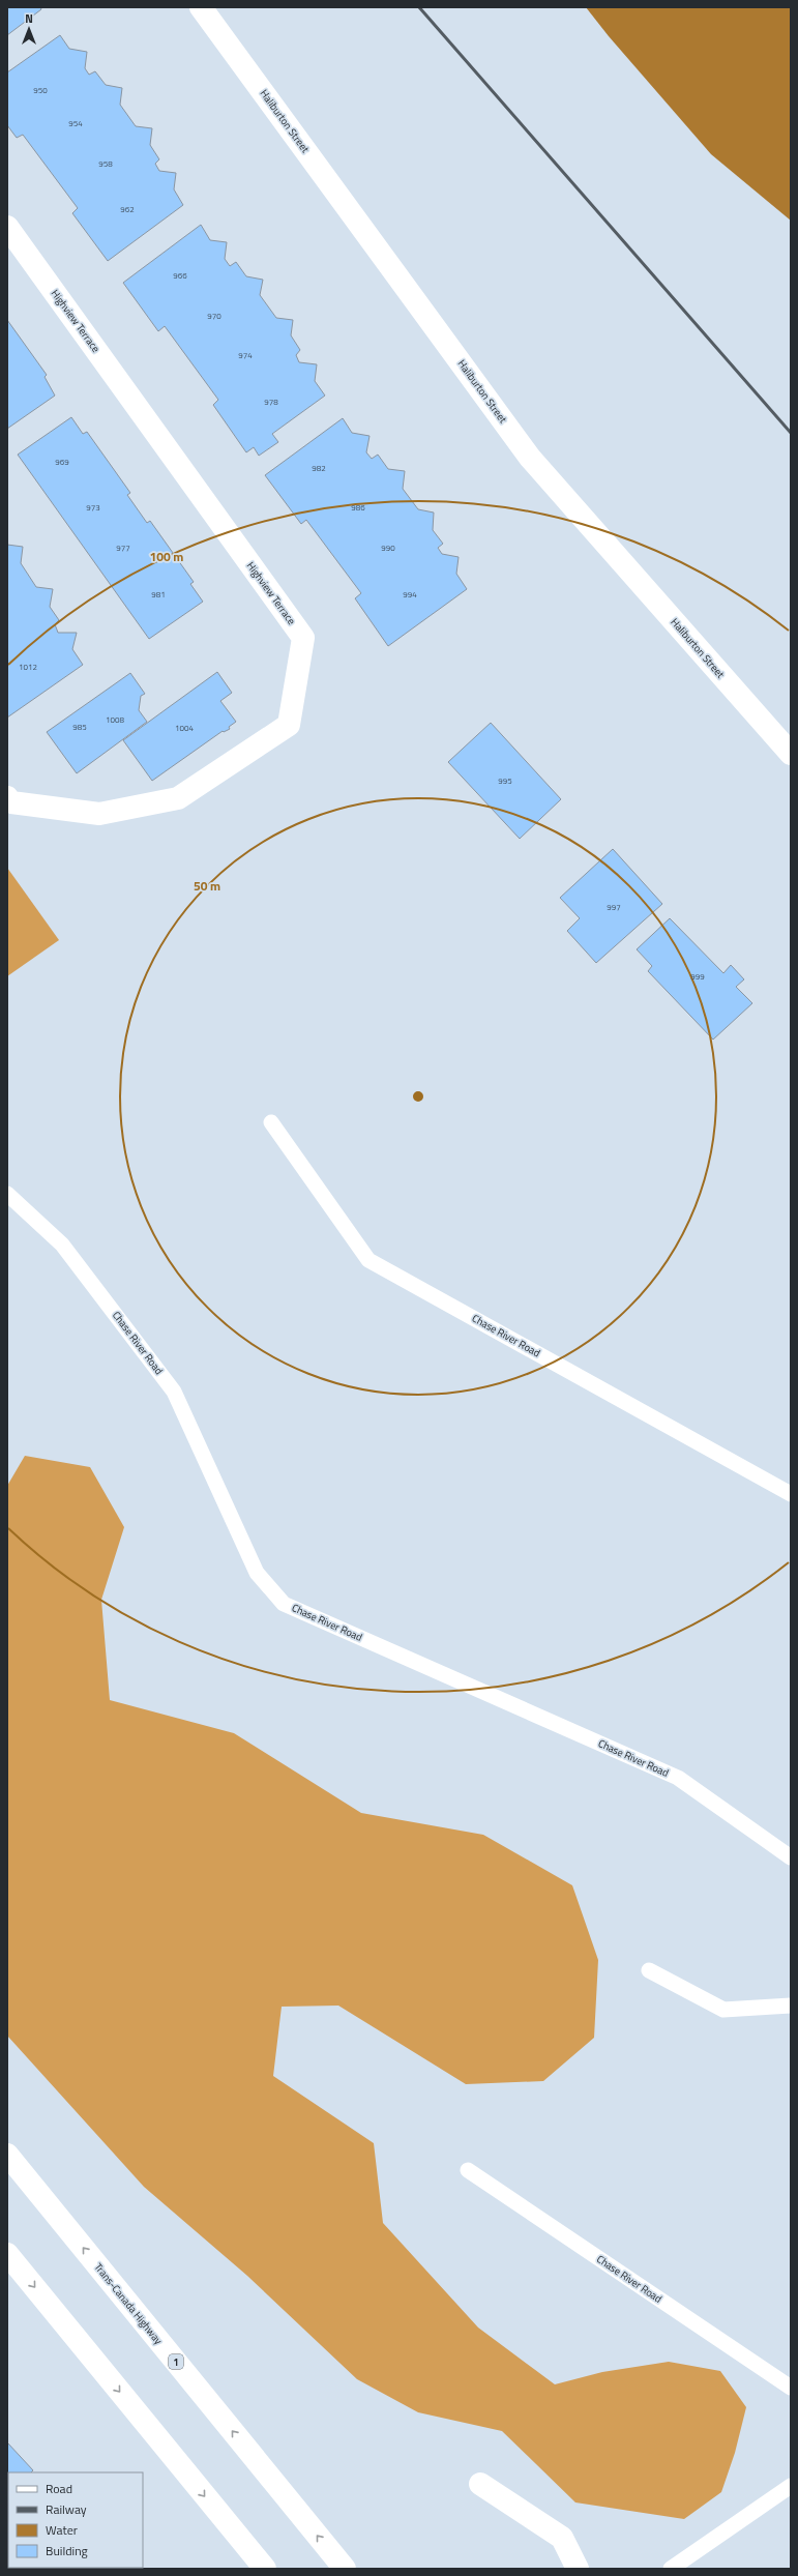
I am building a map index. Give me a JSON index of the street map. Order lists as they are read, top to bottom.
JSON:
{
  "streets": {
    "main road": [
      "Haliburton Street",
      "Highview Terrace",
      "Trans-Canada Highway",
      "1"
    ],
    "lane": ["Chase River Road"]
  },
  "house_numbers": [
    "950",
    "954",
    "958",
    "962",
    "966",
    "970",
    "974",
    "978",
    "969",
    "982",
    "973",
    "986",
    "977",
    "990",
    "981",
    "994",
    "1012",
    "1008",
    "985",
    "1004",
    "995",
    "997",
    "999"
  ],
  "legend": [
    "Road",
    "Railway",
    "Water",
    "Building"
  ],
  "north": "top",
  "rings": ["100 m", "50 m"]
}
